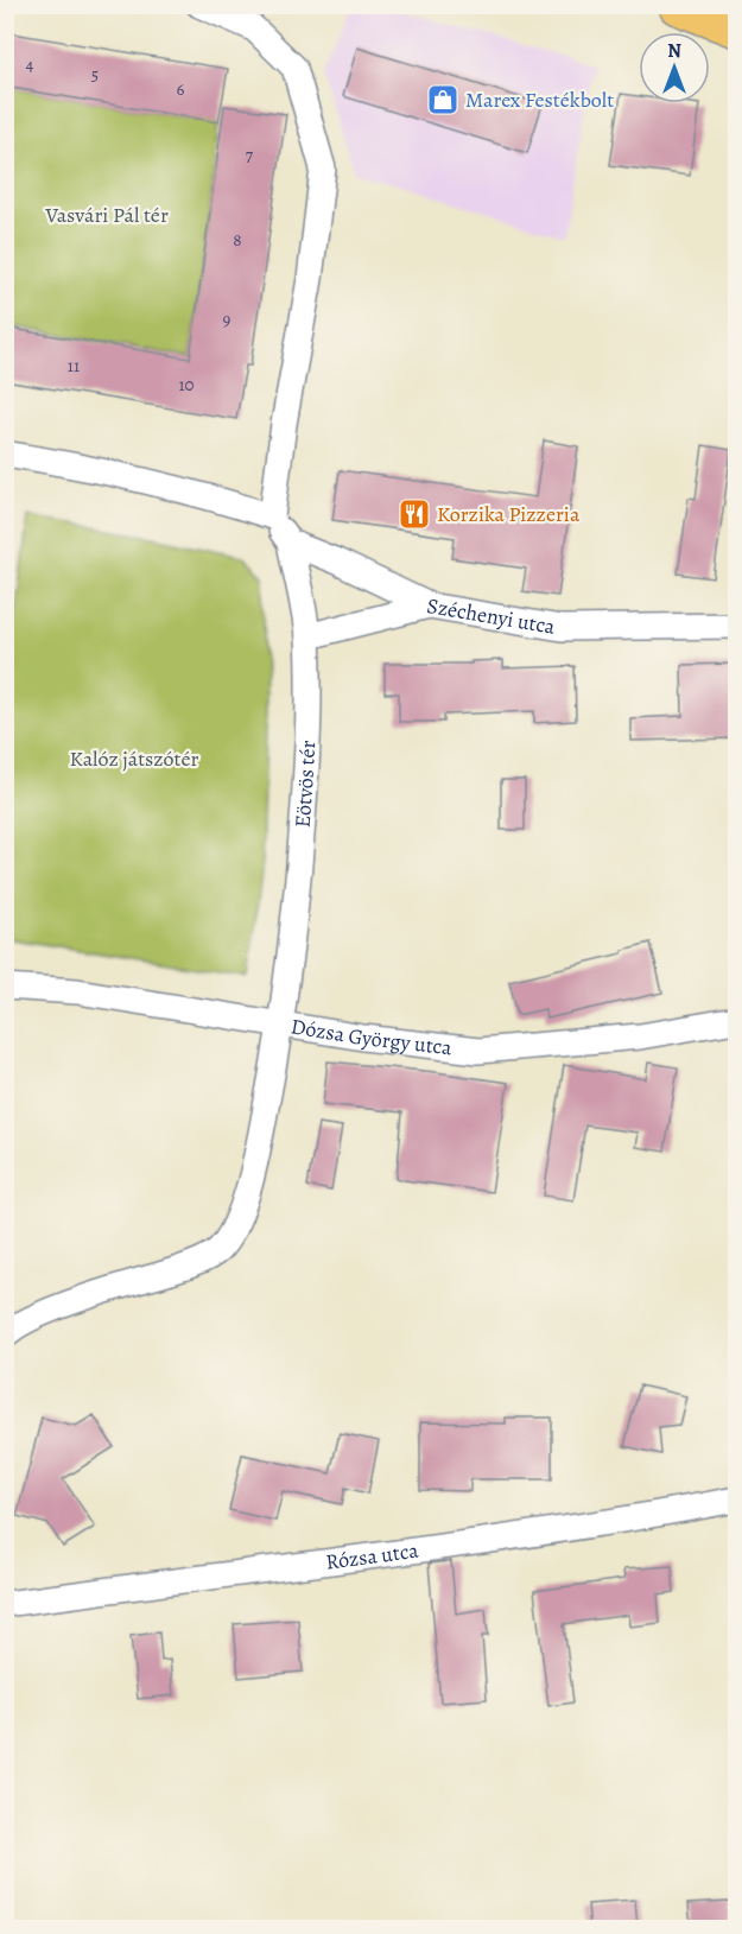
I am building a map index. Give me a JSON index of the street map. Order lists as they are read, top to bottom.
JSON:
{
  "streets": {
    "street": [
      "Széchenyi utca",
      "Eötvös tér",
      "Dózsa György utca",
      "Rózsa utca"
    ]
  },
  "crossings": [
    ["Széchenyi utca", "Eötvös tér"],
    ["Eötvös tér", "Dózsa György utca"]
  ],
  "parks": ["Vasvári Pál tér", "Kalóz játszótér"],
  "places": {
    "shop": ["Marex Festékbolt"],
    "restaurant": ["Korzika Pizzeria"]
  },
  "house_numbers": [
    "4",
    "5",
    "6",
    "7",
    "8",
    "9",
    "11",
    "10"
  ],
  "north": "top"
}
